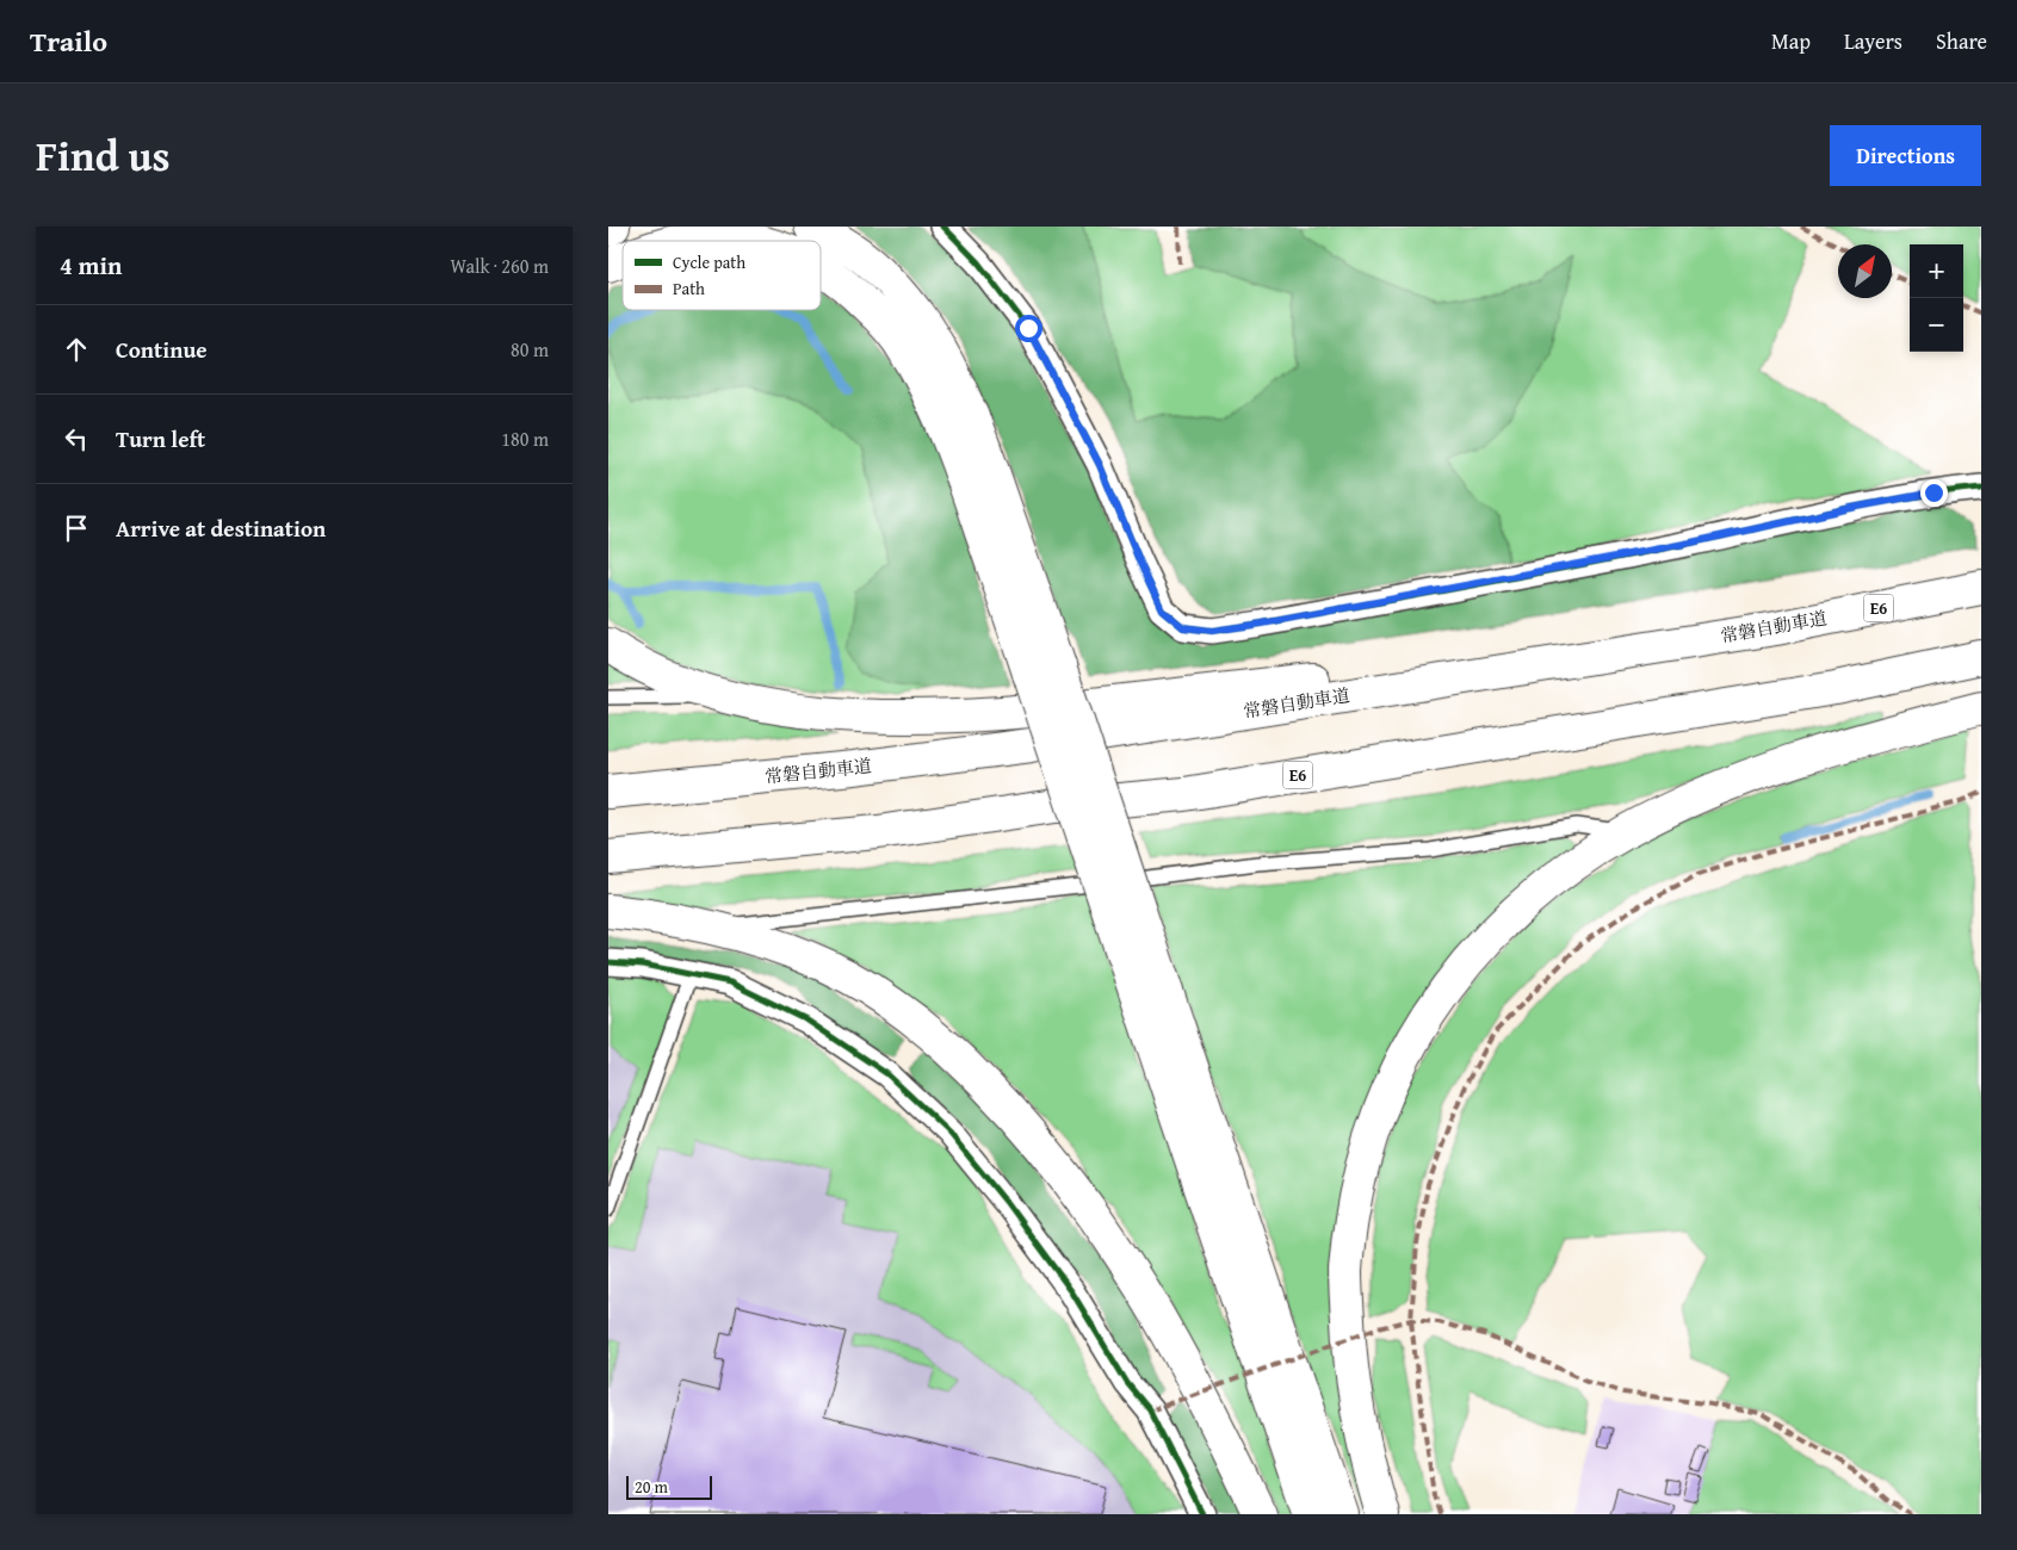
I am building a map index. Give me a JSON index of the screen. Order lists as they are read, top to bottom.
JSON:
{
  "streets": {
    "highway": ["E6", "常磐自動車道"]
  },
  "legend": ["Cycle path", "Path"],
  "scale_bar": "20 m",
  "north": "top right",
  "page": {
    "header": "Trailo",
    "nav": ["Map", "Layers", "Share"],
    "title": "Find us",
    "buttons": "Directions",
    "heading": ["4 min", "Walk · 260 m"],
    "map_buttons": ["+", "−"],
    "list": [
      ["Continue", "80 m"],
      ["Turn left", "180 m"],
      "Arrive at destination"
    ],
    "scale": "20 m"
  }
}
